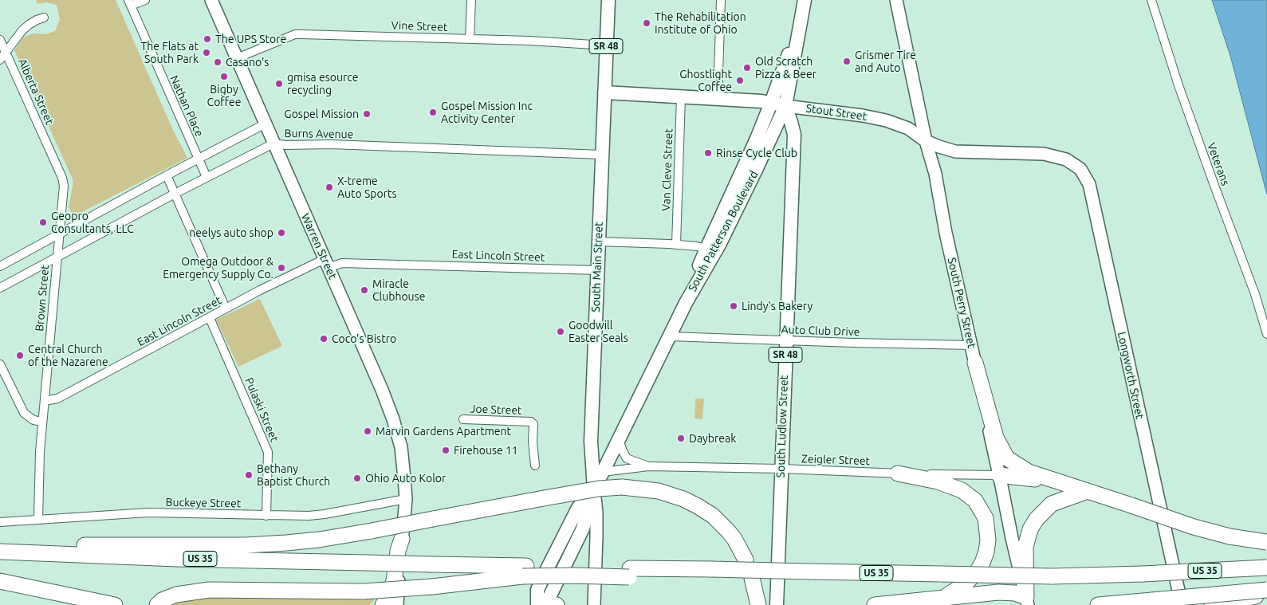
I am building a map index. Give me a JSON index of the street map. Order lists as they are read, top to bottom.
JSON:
{
  "streets": {
    "highway": ["US 35"],
    "main road": [
      "SR 48",
      "Stout Street",
      "South Patterson Boulevard",
      "South Main Street",
      "South Ludlow Street"
    ],
    "street": [
      "Vine Street",
      "Alberta Street",
      "Nathan Place",
      "Burns Avenue",
      "Veterans",
      "Van Cleve Street",
      "Warren Street",
      "East Lincoln Street",
      "Brown Street",
      "South Perry Street",
      "Auto Club Drive",
      "Longworth Street",
      "Pulaski Street",
      "Joe Street",
      "Zeigler Street",
      "Buckeye Street"
    ]
  },
  "crossings": [
    ["Vine Street", "Warren Street"],
    ["Vine Street", "South Main Street"],
    ["Alberta Street", "Brown Street"],
    ["Nathan Place", "Burns Avenue"],
    ["Stout Street", "Van Cleve Street"],
    ["Stout Street", "South Patterson Boulevard"],
    ["Stout Street", "South Main Street"],
    ["Stout Street", "South Perry Street"],
    ["Stout Street", "Longworth Street"],
    ["Stout Street", "South Ludlow Street"],
    ["Burns Avenue", "Warren Street"],
    ["Burns Avenue", "South Main Street"],
    ["Burns Avenue", "Brown Street"],
    ["South Patterson Boulevard", "South Main Street"],
    ["South Patterson Boulevard", "Auto Club Drive"],
    ["South Patterson Boulevard", "South Ludlow Street"],
    ["South Patterson Boulevard", "Zeigler Street"],
    ["Warren Street", "East Lincoln Street"],
    ["Warren Street", "Buckeye Street"],
    ["East Lincoln Street", "South Main Street"],
    ["East Lincoln Street", "Brown Street"],
    ["East Lincoln Street", "Pulaski Street"],
    ["Brown Street", "Buckeye Street"],
    ["South Perry Street", "Auto Club Drive"],
    ["South Perry Street", "Zeigler Street"],
    ["Auto Club Drive", "South Ludlow Street"],
    ["Pulaski Street", "Buckeye Street"],
    ["South Ludlow Street", "Zeigler Street"]
  ],
  "places": [
    "The Rehabilitation Institute of Ohio",
    "The UPS Store",
    "The Flats at South Park",
    "Grismer Tire and Auto",
    "Casano's",
    "Old Scratch Pizza & Beer",
    "Bigby Coffee",
    "Ghostlight Coffee",
    "gmisa esource recycling",
    "Gospel Mission Inc Activity Center",
    "Gospel Mission",
    "Rinse Cycle Club",
    "X-treme Auto Sports",
    "Geopro Consultants, LLC",
    "neelys auto shop",
    "Omega Outdoor & Emergency Supply Co.",
    "Miracle Clubhouse",
    "Lindy's Bakery",
    "Goodwill Easter Seals",
    "Coco's Bistro",
    "Central Church of the Nazarene",
    "Marvin Gardens Apartment",
    "Daybreak",
    "Firehouse 11",
    "Bethany Baptist Church",
    "Ohio Auto Kolor"
  ]
}
